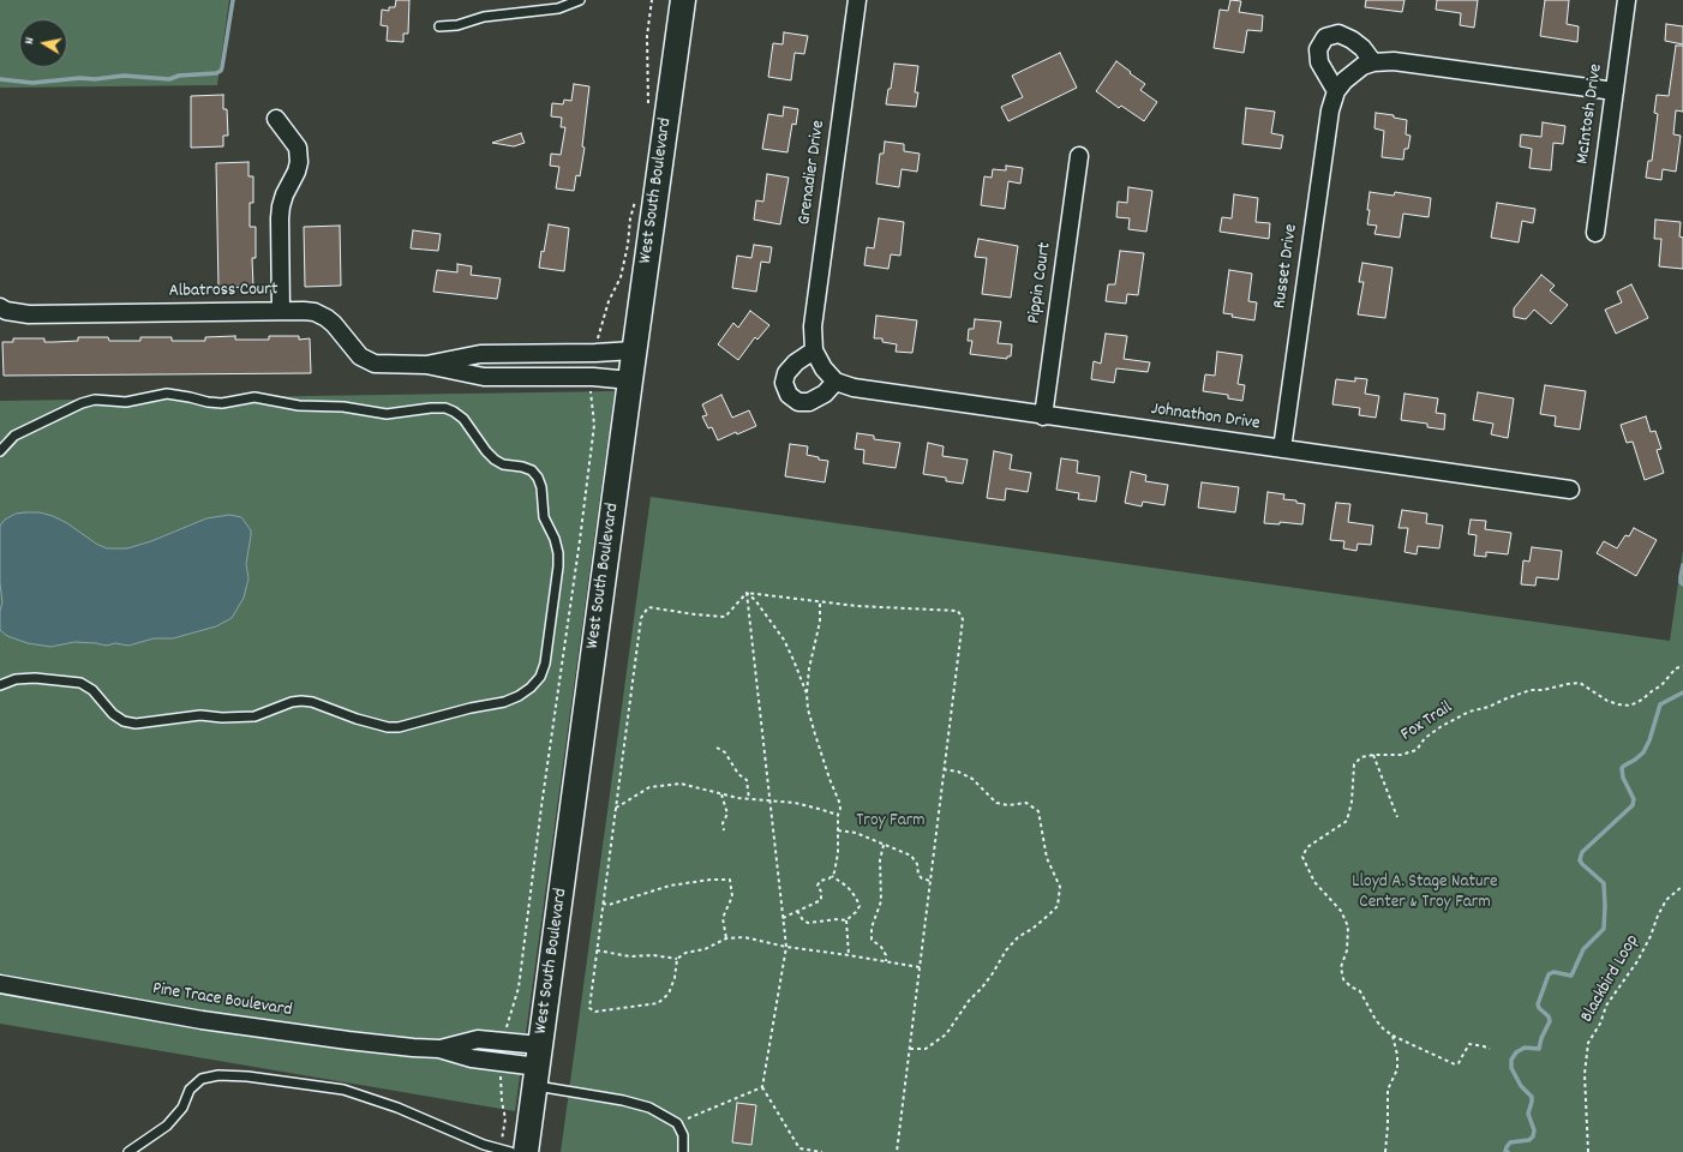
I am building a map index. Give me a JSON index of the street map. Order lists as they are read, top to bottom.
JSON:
{
  "streets": {
    "main road": ["West South Boulevard"],
    "street": [
      "McIntosh Drive",
      "Grenadier Drive",
      "Russet Drive",
      "Pippin Court",
      "Albatross Court",
      "Johnathon Drive",
      "Pine Trace Boulevard"
    ],
    "path": ["Fox Trail", "Blackbird Loop"]
  },
  "crossings": [
    ["McIntosh Drive", "Russet Drive"],
    ["Grenadier Drive", "Johnathon Drive"],
    ["West South Boulevard", "Albatross Court"],
    ["West South Boulevard", "Pine Trace Boulevard"],
    ["Russet Drive", "Johnathon Drive"],
    ["Pippin Court", "Johnathon Drive"]
  ],
  "parks": ["Troy Farm", "Lloyd A. Stage Nature Center & Troy Farm"],
  "north": "left"
}
